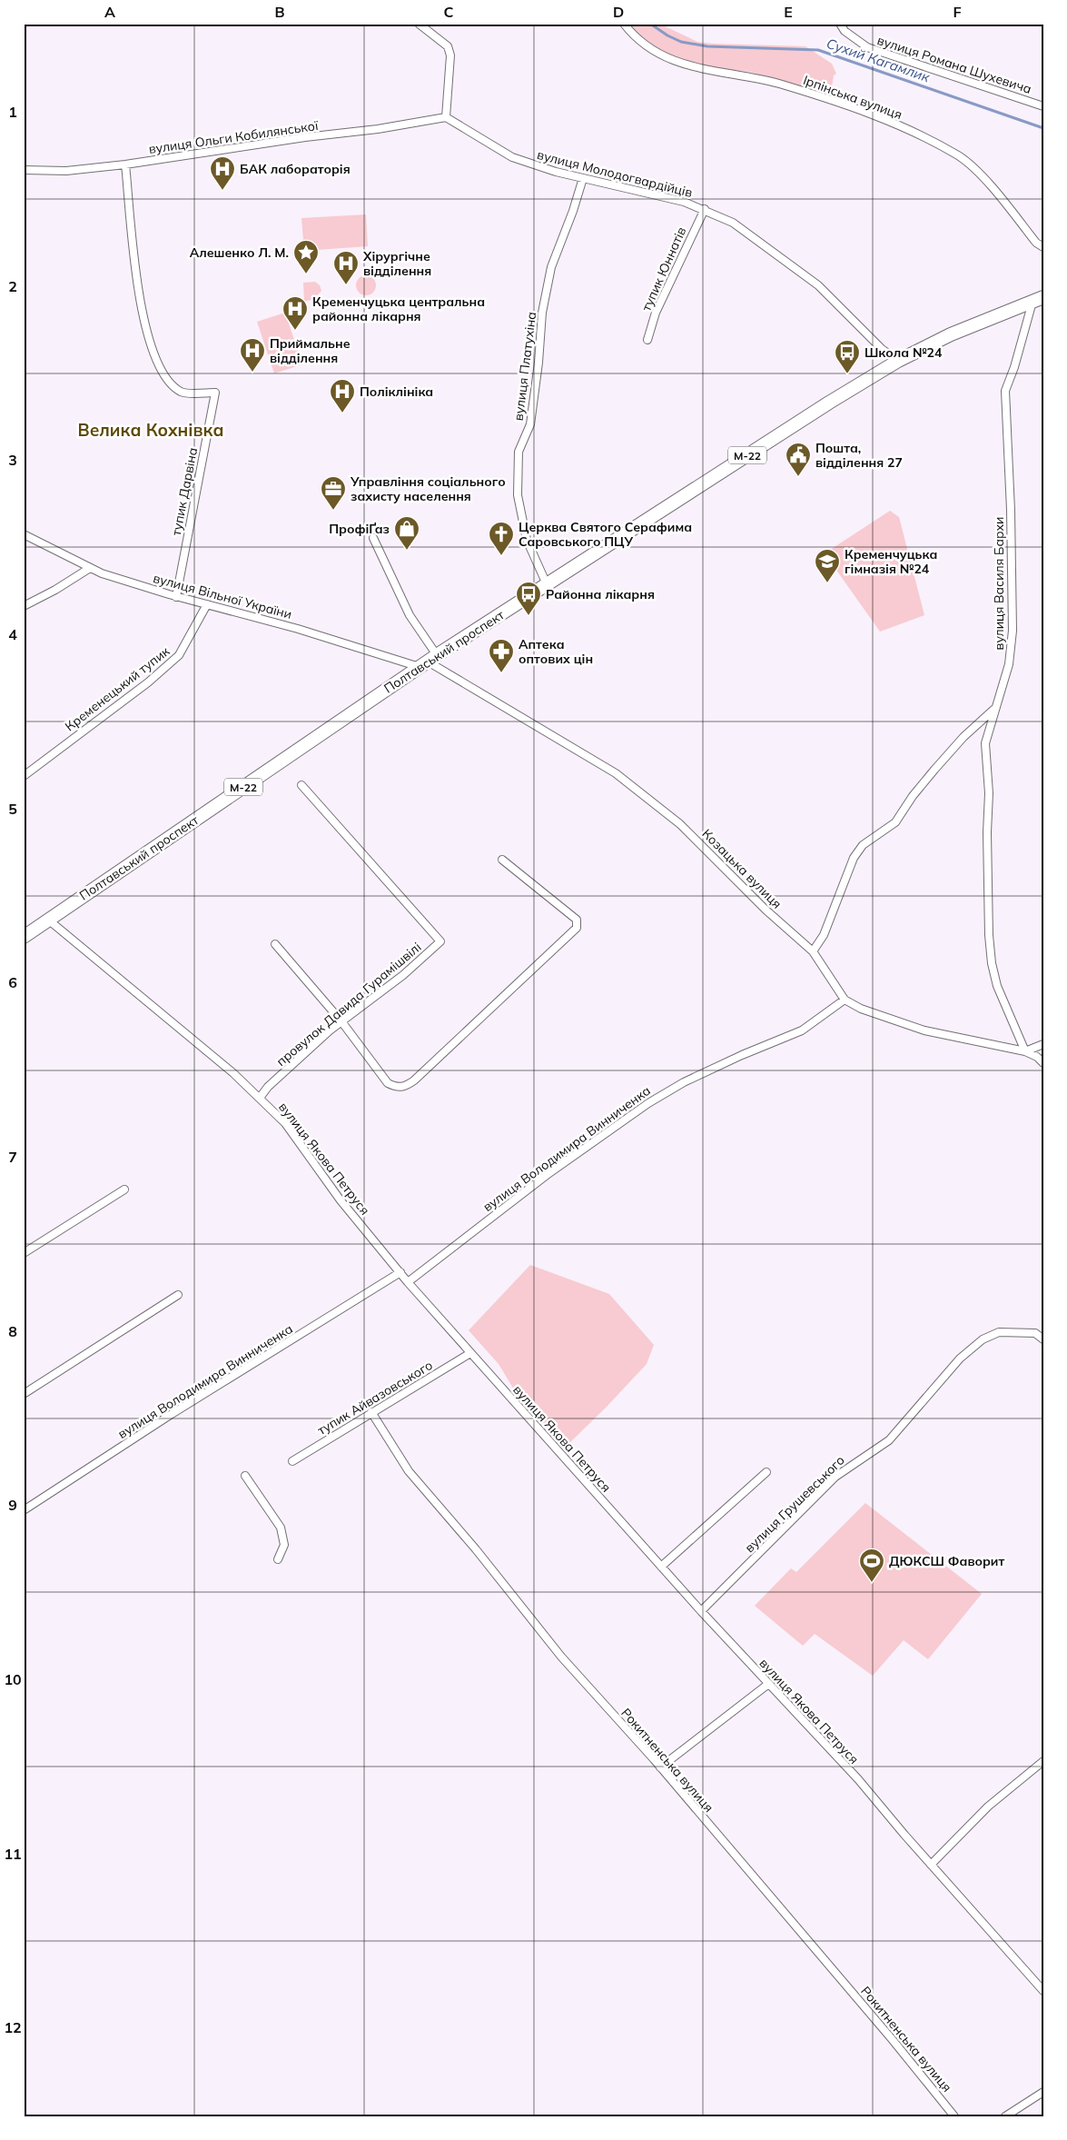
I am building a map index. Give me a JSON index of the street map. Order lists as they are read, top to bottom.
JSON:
{
  "streets": {
    "highway": ["М-22", "Полтавський проспект"],
    "street": [
      "вулиця Романа Шухевича",
      "Ірпінська вулиця",
      "вулиця Ольги Кобилянської",
      "вулиця Молодогвардійців",
      "тупик Юннатів",
      "вулиця Платухіна",
      "тупик Дарвіна",
      "вулиця Василя Бархи",
      "вулиця Вільної України",
      "Кременецький тупик",
      "Козацька вулиця",
      "провулок Давида Гурамішвілі",
      "вулиця Володимира Винниченка",
      "вулиця Якова Петруся",
      "тупик Айвазовського",
      "вулиця Грушевського",
      "Рокитненська вулиця"
    ]
  },
  "crossings": [
    ["вулиця Ольги Кобилянської", "вулиця Молодогвардійців"],
    ["вулиця Ольги Кобилянської", "тупик Дарвіна"],
    ["вулиця Молодогвардійців", "тупик Юннатів"],
    ["вулиця Молодогвардійців", "вулиця Платухіна"],
    ["вулиця Молодогвардійців", "Полтавський проспект"],
    ["вулиця Платухіна", "Полтавський проспект"],
    ["тупик Дарвіна", "вулиця Вільної України"],
    ["вулиця Василя Бархи", "Полтавський проспект"],
    ["вулиця Василя Бархи", "Козацька вулиця"],
    ["вулиця Вільної України", "Полтавський проспект"],
    ["вулиця Вільної України", "Кременецький тупик"],
    ["вулиця Вільної України", "Козацька вулиця"],
    ["Полтавський проспект", "Козацька вулиця"],
    ["Полтавський проспект", "вулиця Якова Петруся"],
    ["Козацька вулиця", "вулиця Володимира Винниченка"],
    ["провулок Давида Гурамішвілі", "вулиця Якова Петруся"],
    ["вулиця Володимира Винниченка", "вулиця Якова Петруся"],
    ["вулиця Якова Петруся", "тупик Айвазовського"],
    ["вулиця Якова Петруся", "вулиця Грушевського"],
    ["тупик Айвазовського", "Рокитненська вулиця"]
  ],
  "districts": ["Велика Кохнівка"],
  "water": ["Сухий Кагамлик"],
  "places": {
    "hospital": [
      "БАК лабораторія",
      "Хірургічне відділення",
      "Кременчуцька центральна районна лікарня",
      "Приймальне відділення",
      "Поліклініка"
    ],
    "place": ["Алешенко Л. М."],
    "bus stop": ["Школа №24", "Районна лікарня"],
    "public building": ["Пошта, відділення 27"],
    "office": ["Управління соціального захисту населення"],
    "shop": ["ПрофіҐаз"],
    "church": ["Церква Святого Серафима Саровського ПЦУ"],
    "school or university": ["Кременчуцька гімназія №24"],
    "pharmacy": ["Аптека оптових цін"],
    "sports": ["ДЮКСШ Фаворит"]
  },
  "grid": {
    "columns": [
      "A",
      "B",
      "C",
      "D",
      "E",
      "F"
    ],
    "rows": [
      "1",
      "2",
      "3",
      "4",
      "5",
      "6",
      "7",
      "8",
      "9",
      "10",
      "11",
      "12"
    ]
  }
}
